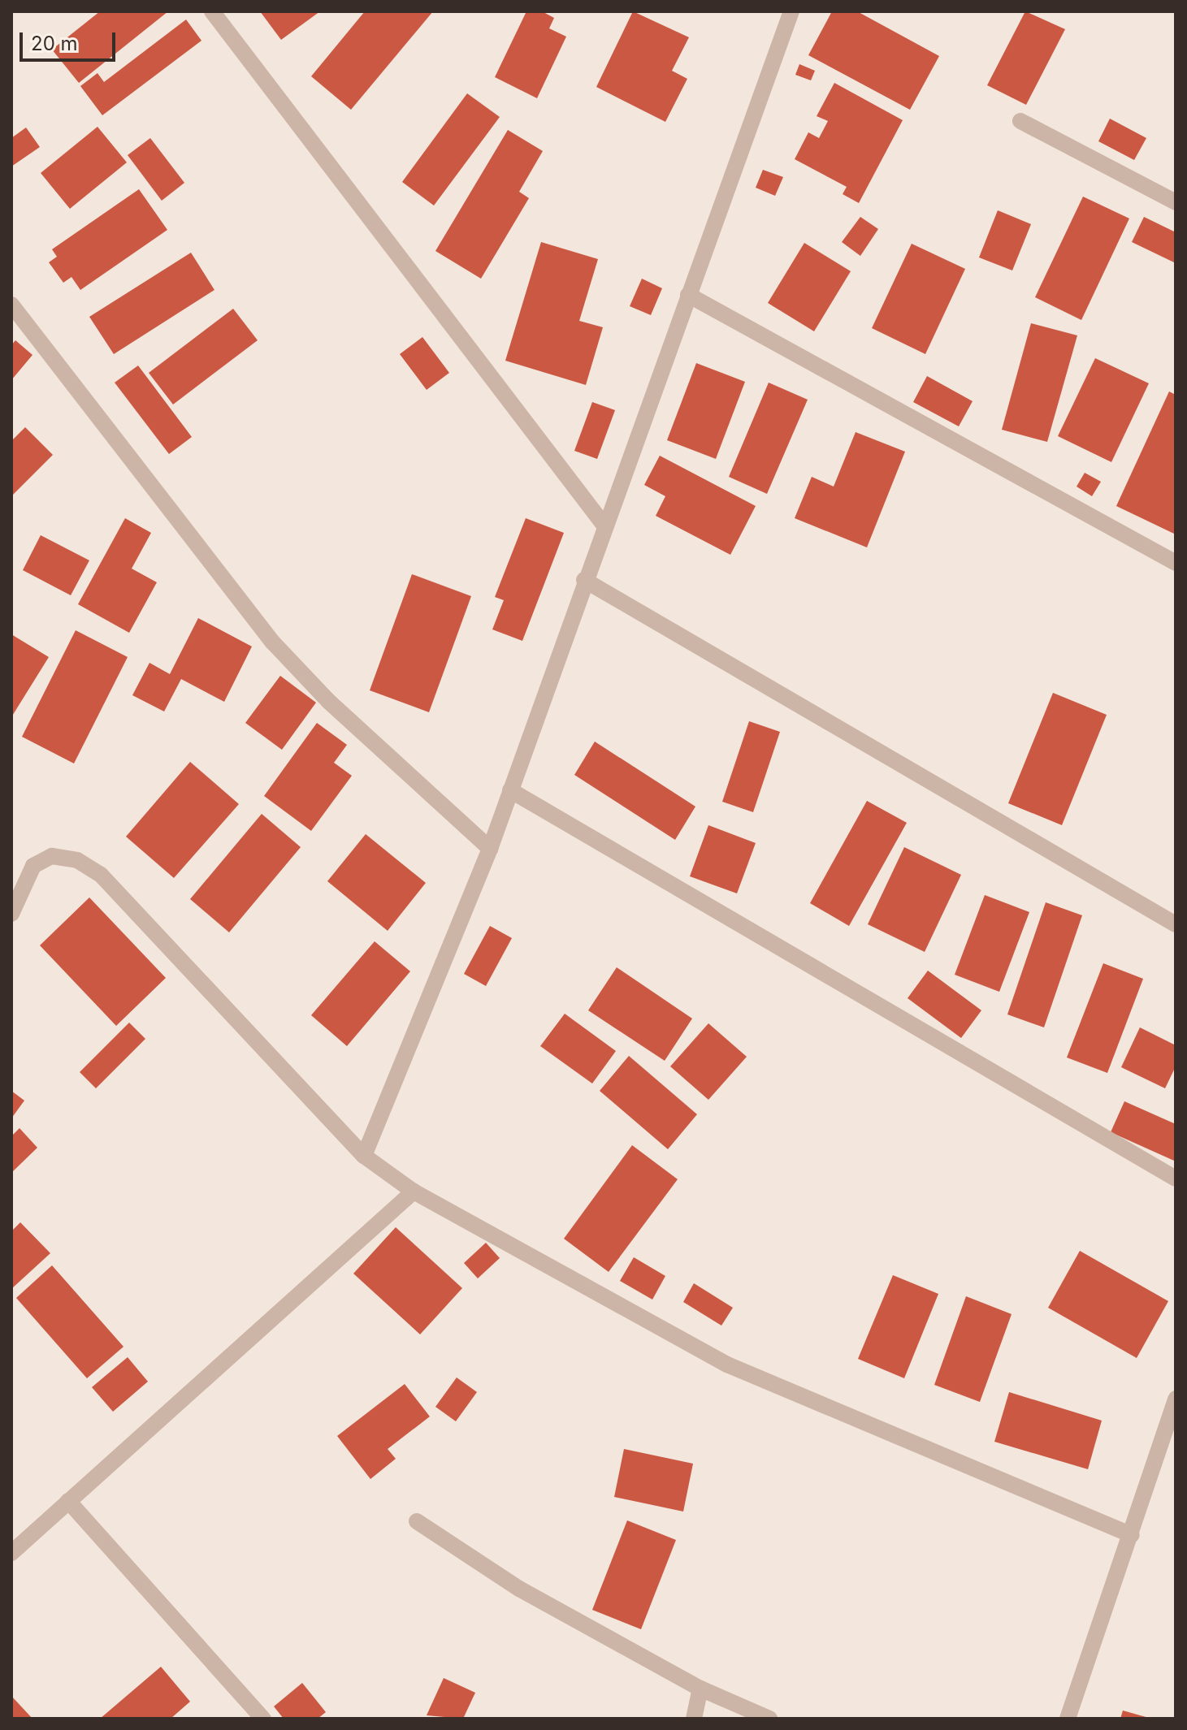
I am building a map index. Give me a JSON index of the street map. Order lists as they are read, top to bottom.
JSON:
{
  "scale_bar": "20 m"
}
